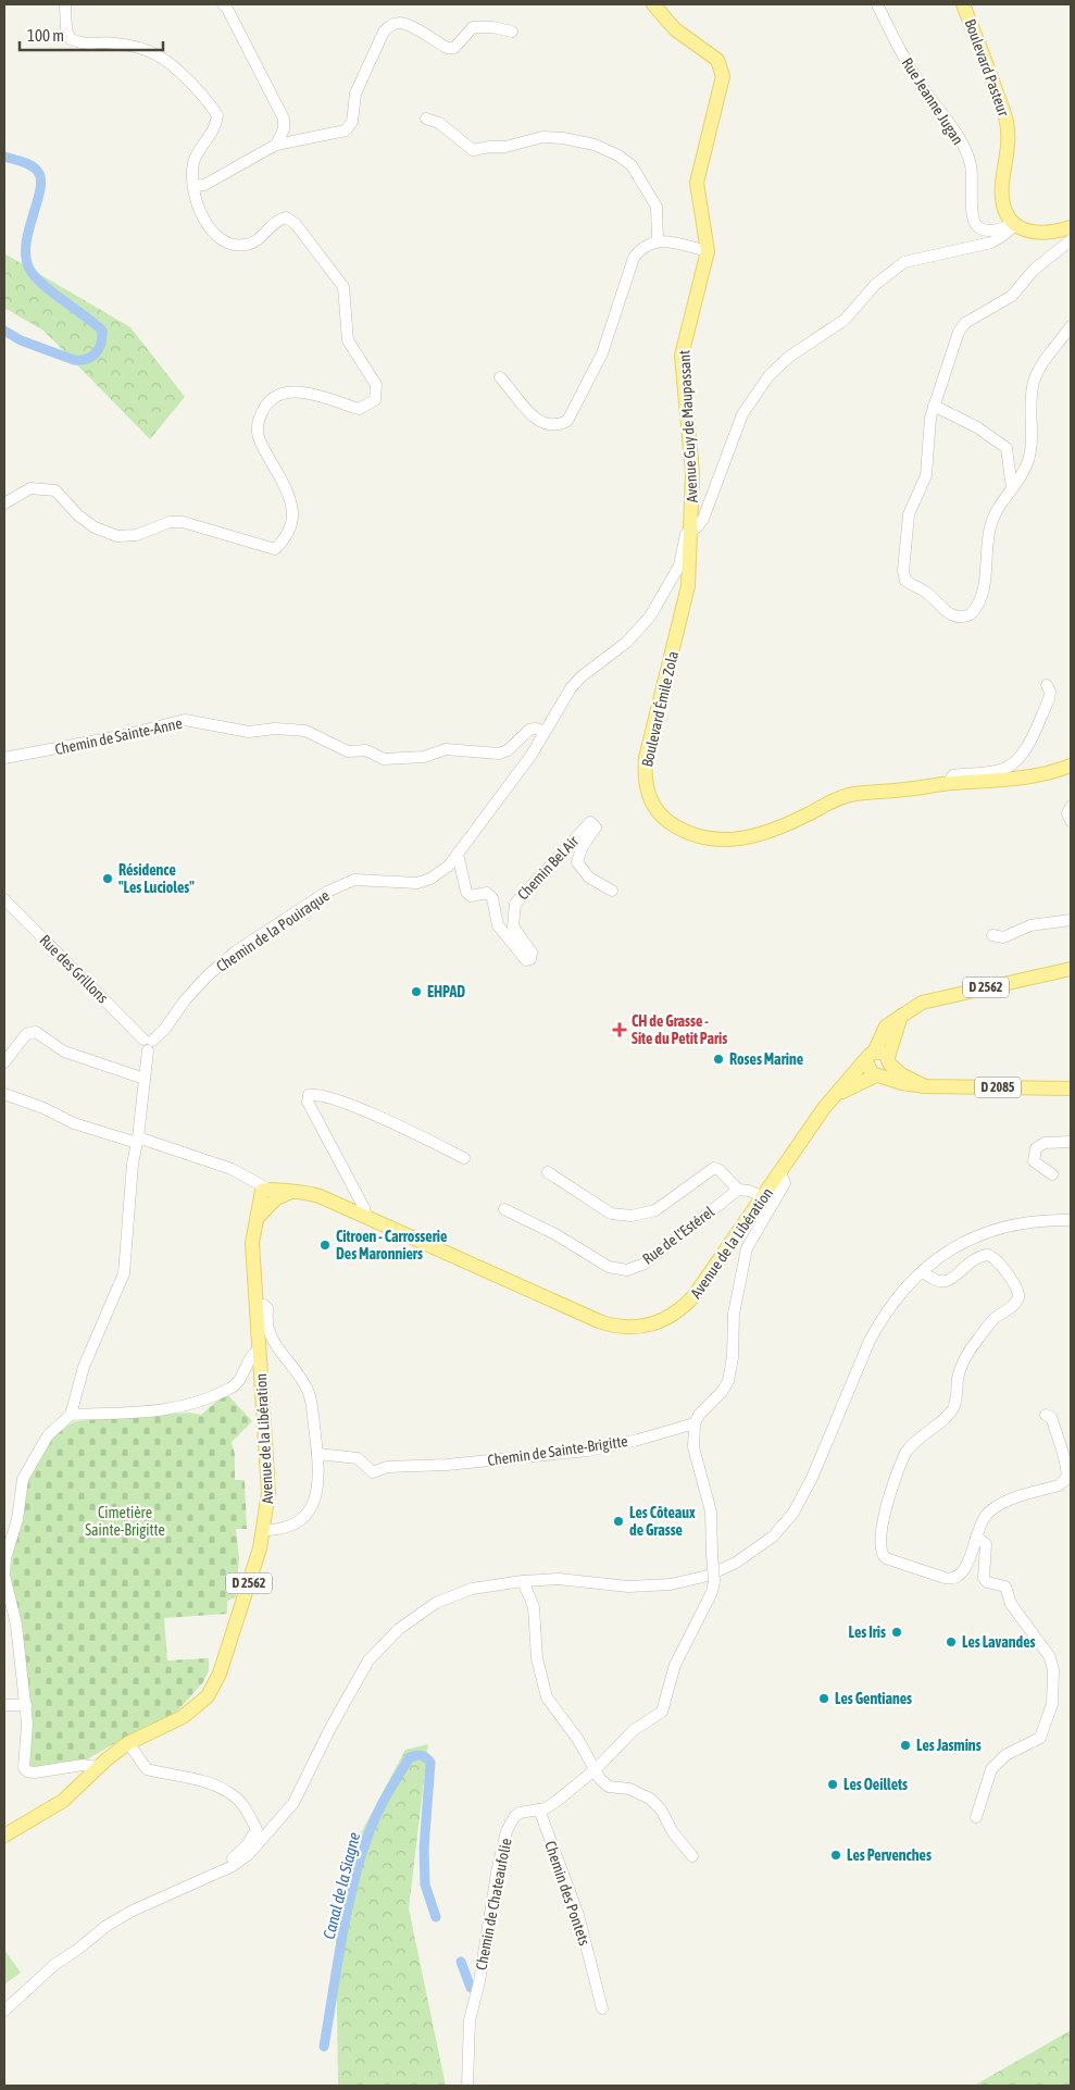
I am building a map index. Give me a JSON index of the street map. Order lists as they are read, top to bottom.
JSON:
{
  "streets": {
    "main road": [
      "Boulevard Pasteur",
      "Avenue Guy de Maupassant",
      "Boulevard Émile Zola",
      "D 2562",
      "D 2085",
      "Avenue de la Libération"
    ],
    "street": [
      "Rue Jeanne Jugan",
      "Chemin de Sainte-Anne",
      "Chemin Bel Air",
      "Chemin de la Pouiraque",
      "Rue des Grillons",
      "Rue de l'Estérel",
      "Chemin de Sainte-Brigitte",
      "Chemin des Pontets",
      "Chemin de Chateaufolie"
    ]
  },
  "crossings": [
    ["Boulevard Pasteur", "Rue Jeanne Jugan"],
    ["Avenue Guy de Maupassant", "Boulevard Émile Zola"],
    ["Chemin de Sainte-Anne", "Chemin de la Pouiraque"],
    ["Chemin Bel Air", "Chemin de la Pouiraque"],
    ["Chemin de la Pouiraque", "Rue des Grillons"],
    ["D 2562", "D 2085"],
    ["D 2562", "Avenue de la Libération"],
    ["D 2085", "Avenue de la Libération"],
    ["Chemin de Sainte-Brigitte", "Chemin de Chateaufolie"],
    ["Chemin des Pontets", "Chemin de Chateaufolie"]
  ],
  "water": ["Canal de la Siagne"],
  "parks": ["Cimetière Sainte-Brigitte"],
  "places": {
    "other": [
      "Résidence \"Les Lucioles\"",
      "EHPAD",
      "Roses Marine",
      "Citroen - Carrosserie Des Maronniers",
      "Les Côteaux de Grasse",
      "Les Iris",
      "Les Lavandes",
      "Les Gentianes",
      "Les Jasmins",
      "Les Oeillets",
      "Les Pervenches"
    ],
    "health": ["CH de Grasse - Site du Petit Paris"]
  },
  "scale_bar": "100 m"
}
